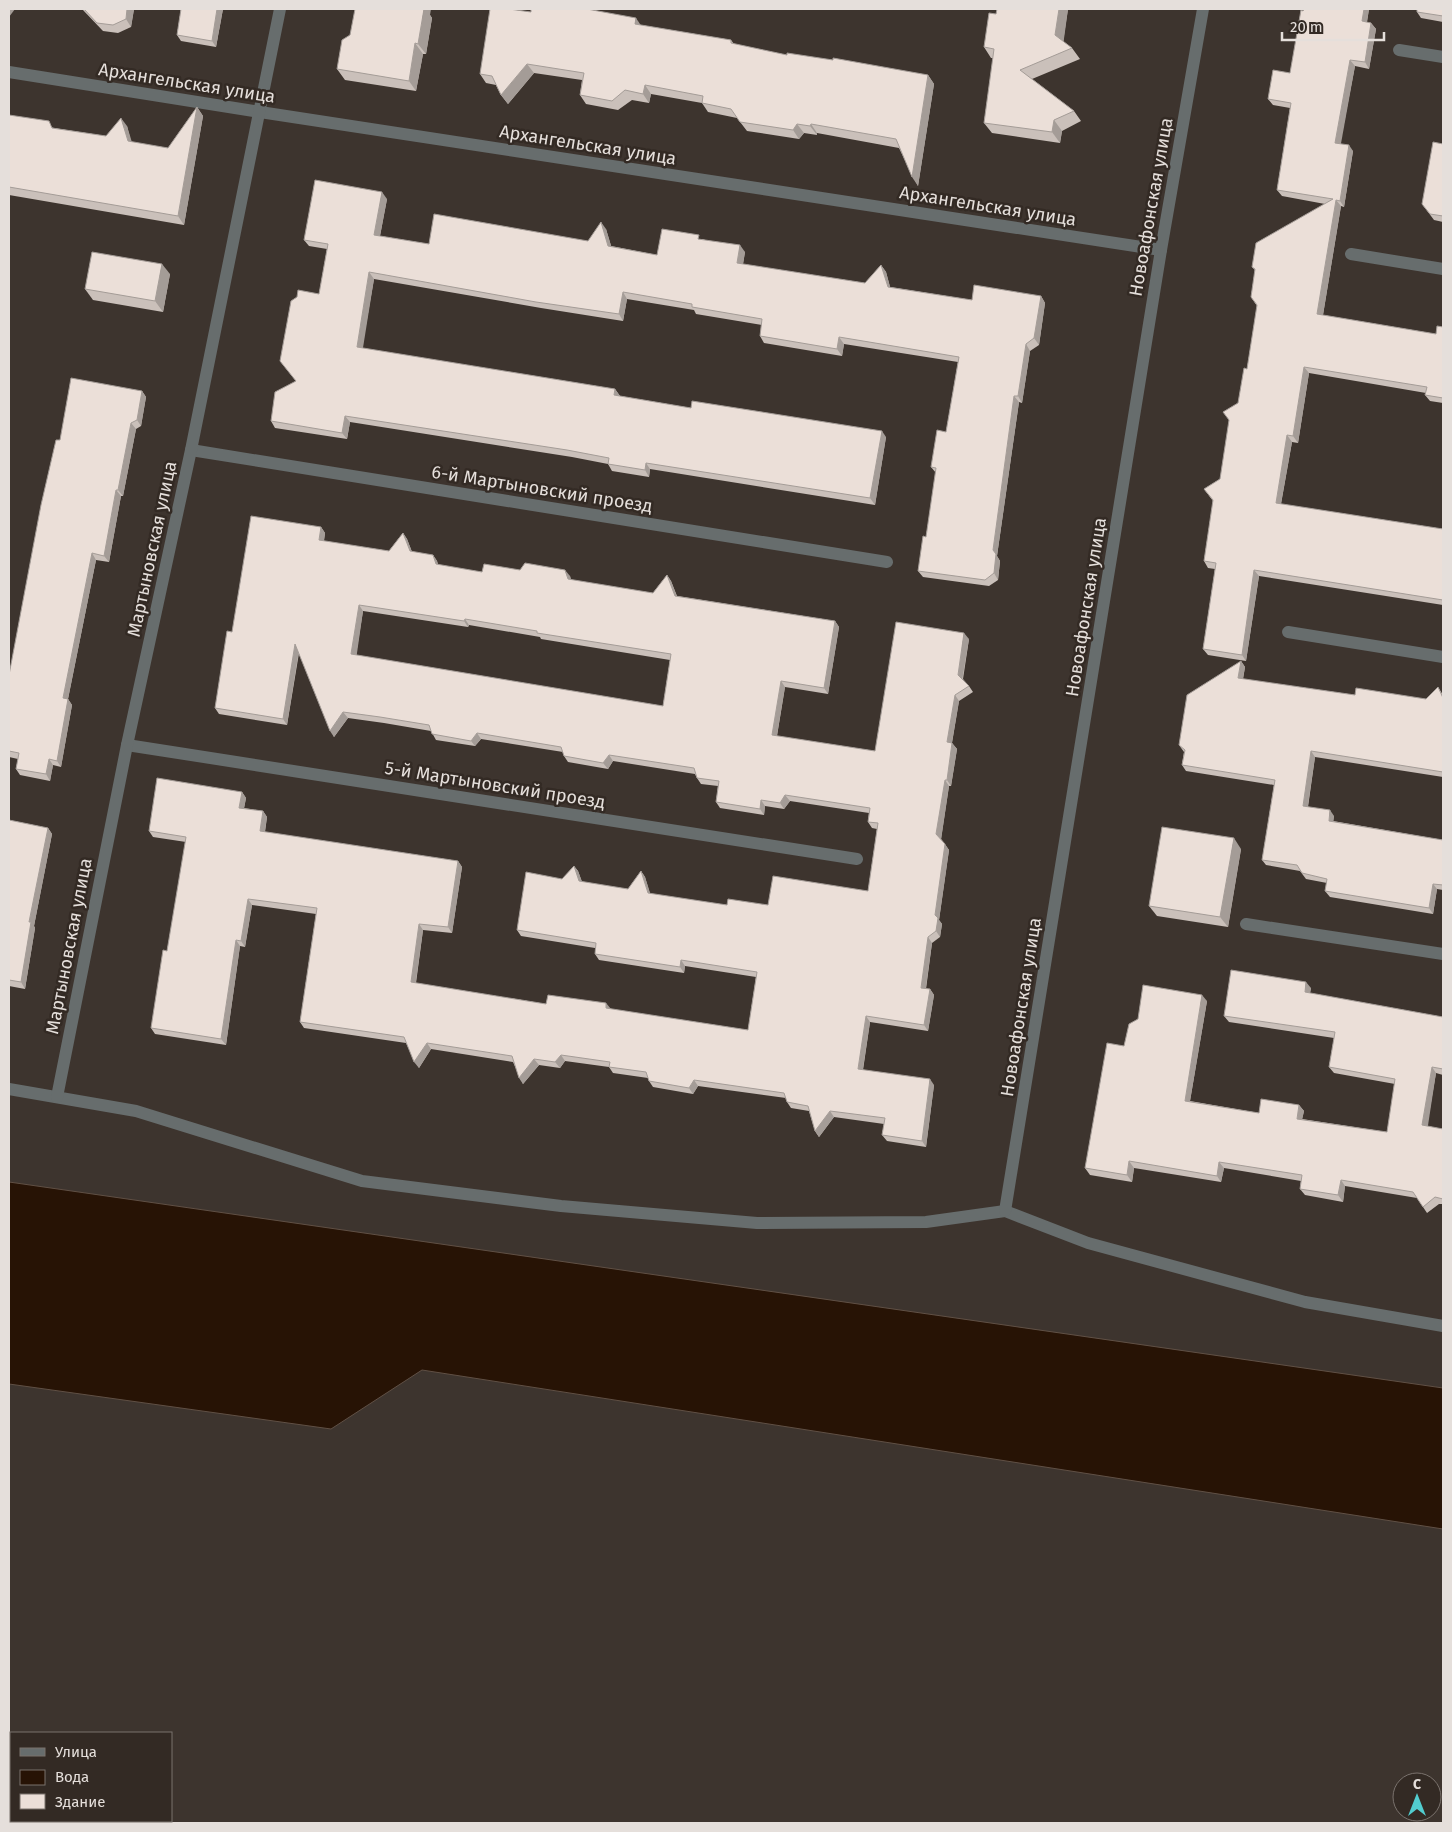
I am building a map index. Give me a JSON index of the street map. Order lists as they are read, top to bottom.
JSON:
{
  "streets": {
    "street": [
      "Архангельская улица",
      "Новоафонская улица",
      "6-й Мартыновский проезд",
      "Мартыновская улица",
      "5-й Мартыновский проезд"
    ]
  },
  "crossings": [
    ["Архангельская улица", "Новоафонская улица"],
    ["Архангельская улица", "Мартыновская улица"],
    ["6-й Мартыновский проезд", "Мартыновская улица"],
    ["Мартыновская улица", "5-й Мартыновский проезд"]
  ],
  "legend": ["Улица", "Вода", "Здание"],
  "scale_bar": "20 m",
  "north": "top"
}
